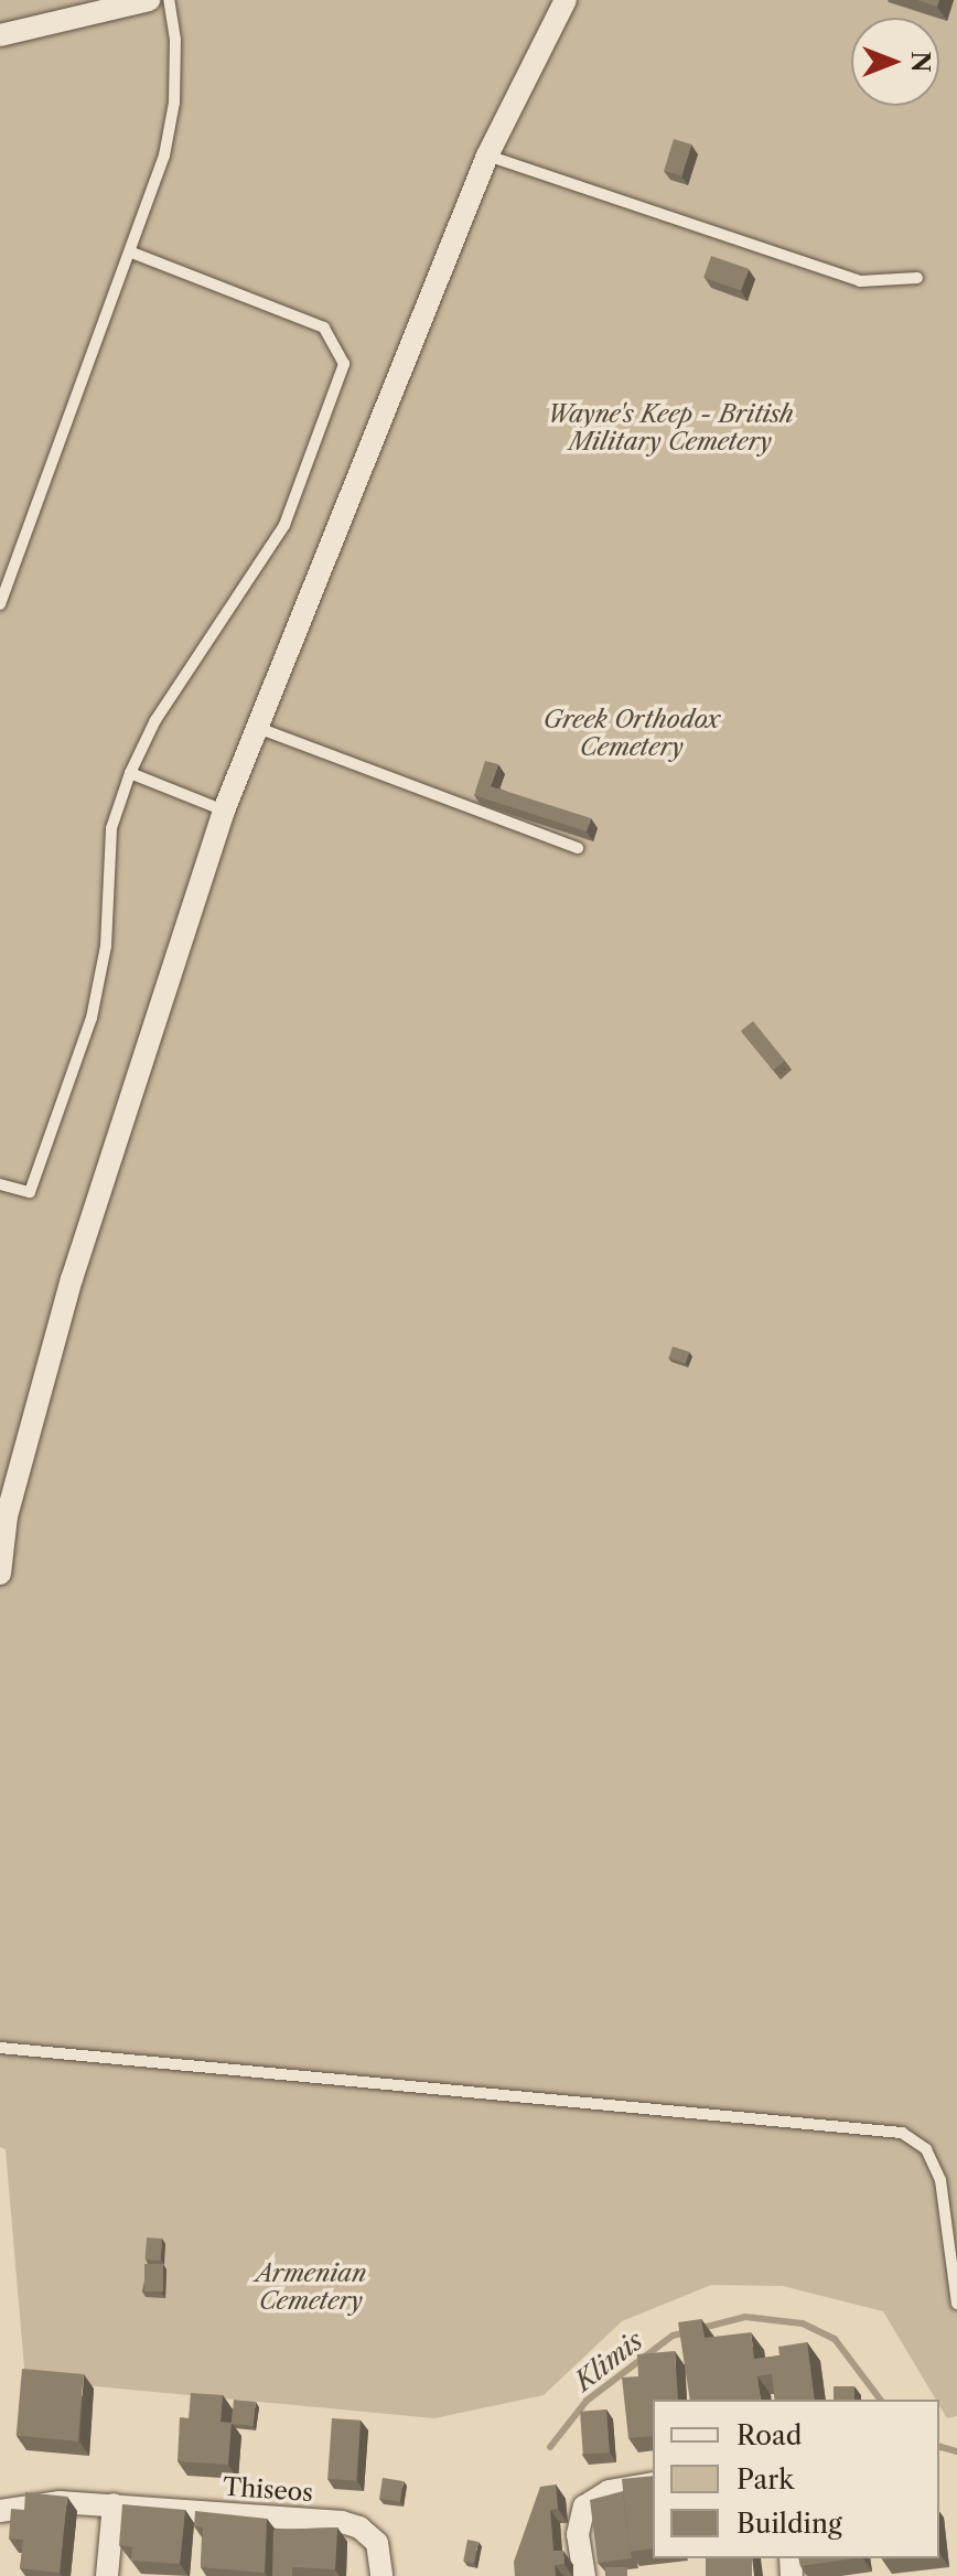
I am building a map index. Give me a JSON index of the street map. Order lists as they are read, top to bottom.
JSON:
{
  "streets": {
    "street": ["Thiseos"]
  },
  "water": ["Klimis"],
  "parks": ["Wayne's Keep - British Military Cemetery", "Greek Orthodox Cemetery", "Armenian Cemetery"],
  "legend": ["Road", "Park", "Building"],
  "north": "right"
}
